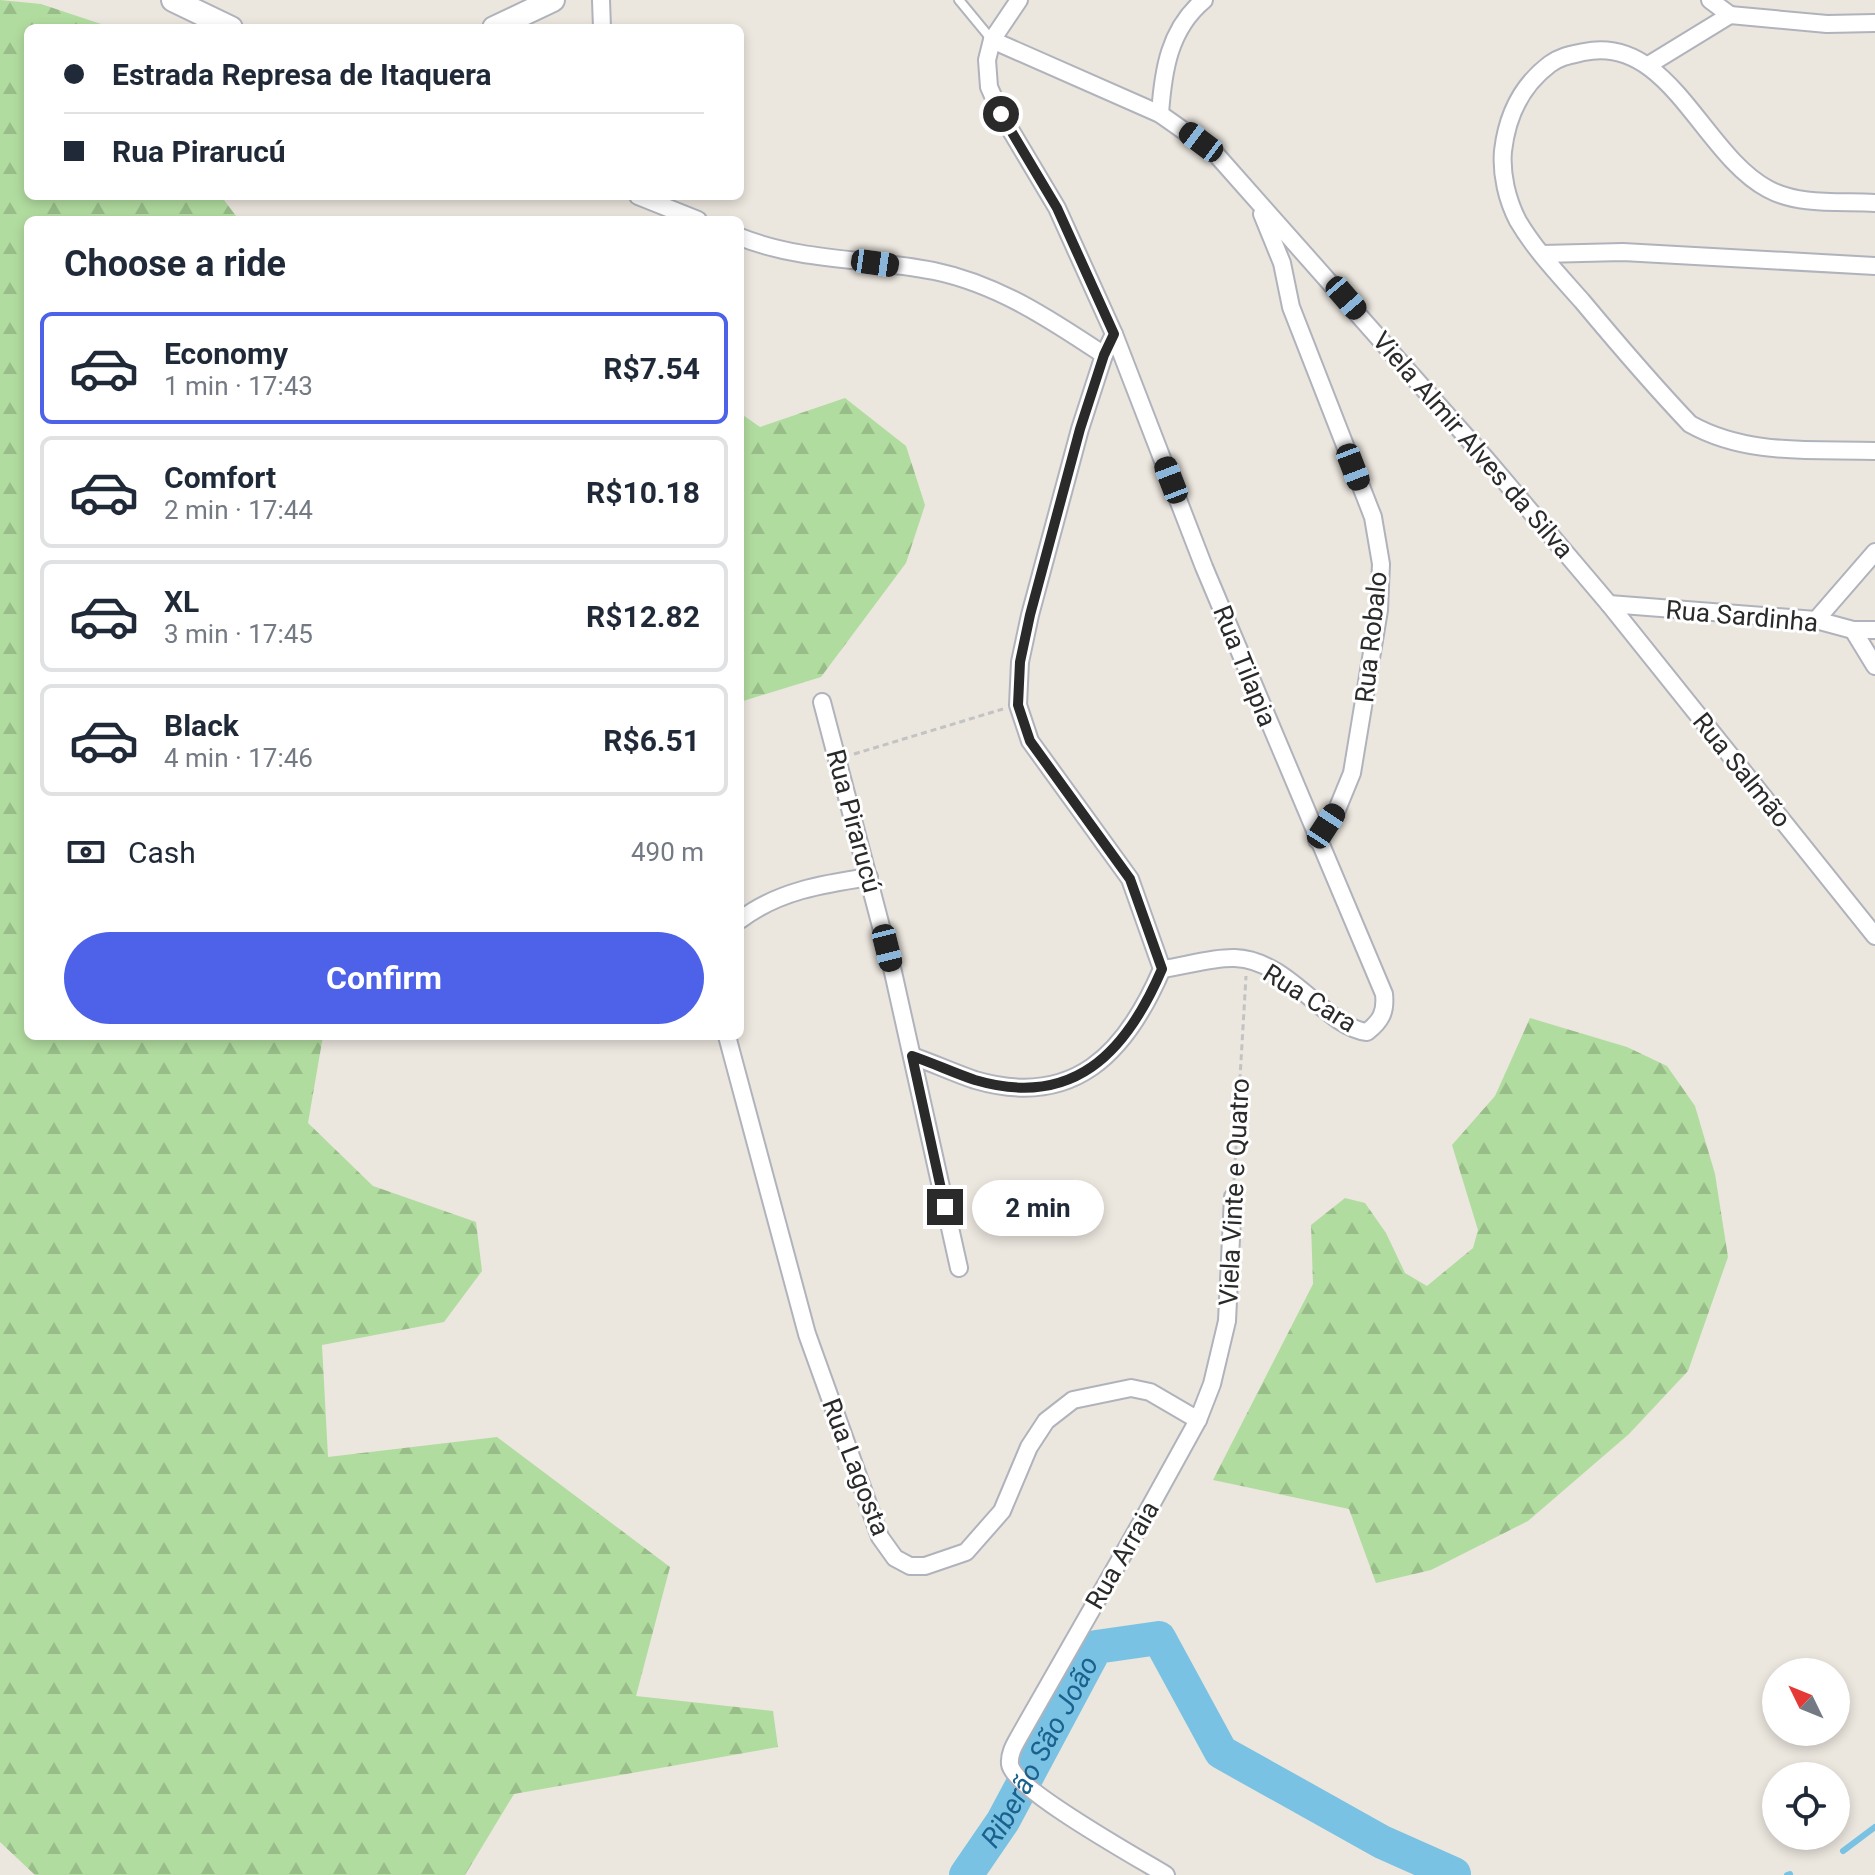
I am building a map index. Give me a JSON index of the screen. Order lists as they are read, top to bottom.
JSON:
{
  "streets": {
    "street": [
      "Viela Almir Alves da Silva",
      "Rua Sardinha",
      "Rua Robalo",
      "Rua Tilapia",
      "Rua Salmão",
      "Rua Pirarucú",
      "Rua Cara",
      "Viela Vinte e Quatro",
      "Rua Lagosta",
      "Rua Arraia"
    ]
  },
  "crossings": [
    ["Viela Almir Alves da Silva", "Rua Sardinha"],
    ["Viela Almir Alves da Silva", "Rua Robalo"],
    ["Viela Almir Alves da Silva", "Rua Tilapia"],
    ["Viela Almir Alves da Silva", "Rua Salmão"],
    ["Rua Sardinha", "Rua Salmão"],
    ["Rua Robalo", "Rua Tilapia"],
    ["Rua Tilapia", "Rua Cara"],
    ["Rua Cara", "Viela Vinte e Quatro"],
    ["Viela Vinte e Quatro", "Rua Lagosta"],
    ["Viela Vinte e Quatro", "Rua Arraia"],
    ["Rua Lagosta", "Rua Arraia"]
  ],
  "water": ["Riberão São João"],
  "north": "top left",
  "page": {
    "banner": ["Estrada Represa de Itaquera", "Rua Pirarucú"],
    "heading": "Choose a ride",
    "list": [
      {
        "name": "Economy",
        "note": "1 min · 17:43",
        "value": "R$7.54"
      },
      {
        "name": "Comfort",
        "note": "2 min · 17:44",
        "value": "R$10.18"
      },
      {
        "name": "XL",
        "note": "3 min · 17:45",
        "value": "R$12.82"
      },
      {
        "name": "Black",
        "note": "4 min · 17:46",
        "value": "R$6.51"
      }
    ],
    "pay": ["Cash", "490 m"],
    "buttons": "Confirm",
    "bubble": "2 min"
  }
}
